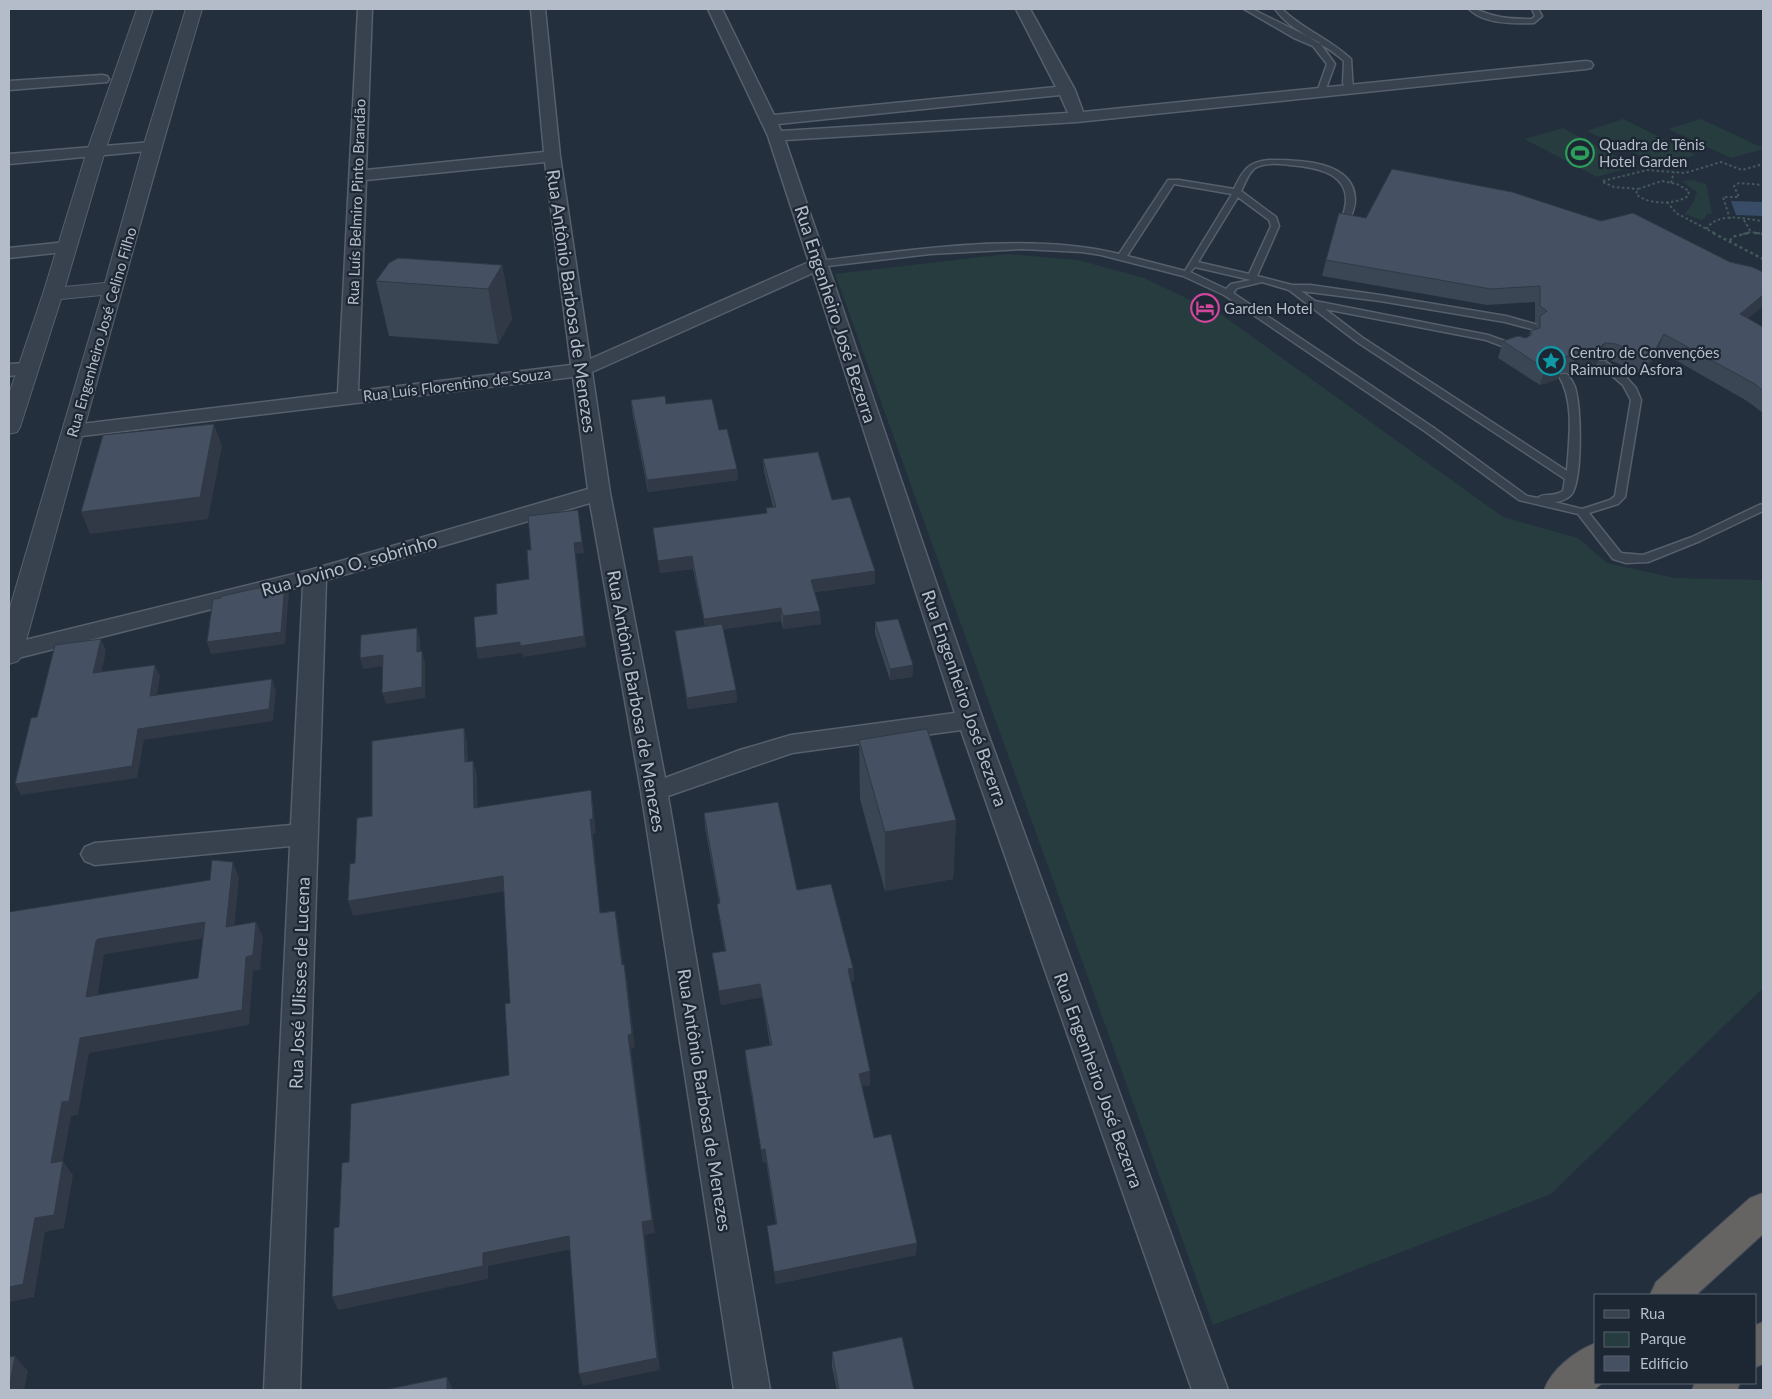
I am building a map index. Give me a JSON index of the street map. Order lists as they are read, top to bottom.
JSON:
{
  "streets": {
    "street": [
      "Rua Luís Belmiro Pinto Brandão",
      "Rua Antônio Barbosa de Menezes",
      "Rua Engenheiro José Bezerra",
      "Rua Engenheiro José Celino Filho",
      "Rua Luís Florentino de Souza",
      "Rua Jovino O. sobrinho",
      "Rua José Ulisses de Lucena"
    ]
  },
  "crossings": [
    ["Rua Luís Belmiro Pinto Brandão", "Rua Luís Florentino de Souza"],
    ["Rua Antônio Barbosa de Menezes", "Rua Luís Florentino de Souza"],
    ["Rua Antônio Barbosa de Menezes", "Rua Jovino O. sobrinho"],
    ["Rua Engenheiro José Bezerra", "Rua Luís Florentino de Souza"],
    ["Rua Engenheiro José Celino Filho", "Rua Luís Florentino de Souza"],
    ["Rua Engenheiro José Celino Filho", "Rua Jovino O. sobrinho"],
    ["Rua Jovino O. sobrinho", "Rua José Ulisses de Lucena"]
  ],
  "places": {
    "sports": ["Quadra de Tênis Hotel Garden"],
    "hotel": ["Garden Hotel"],
    "place": ["Centro de Convenções Raimundo Asfora"]
  },
  "legend": ["Rua", "Parque", "Edifício"]
}
